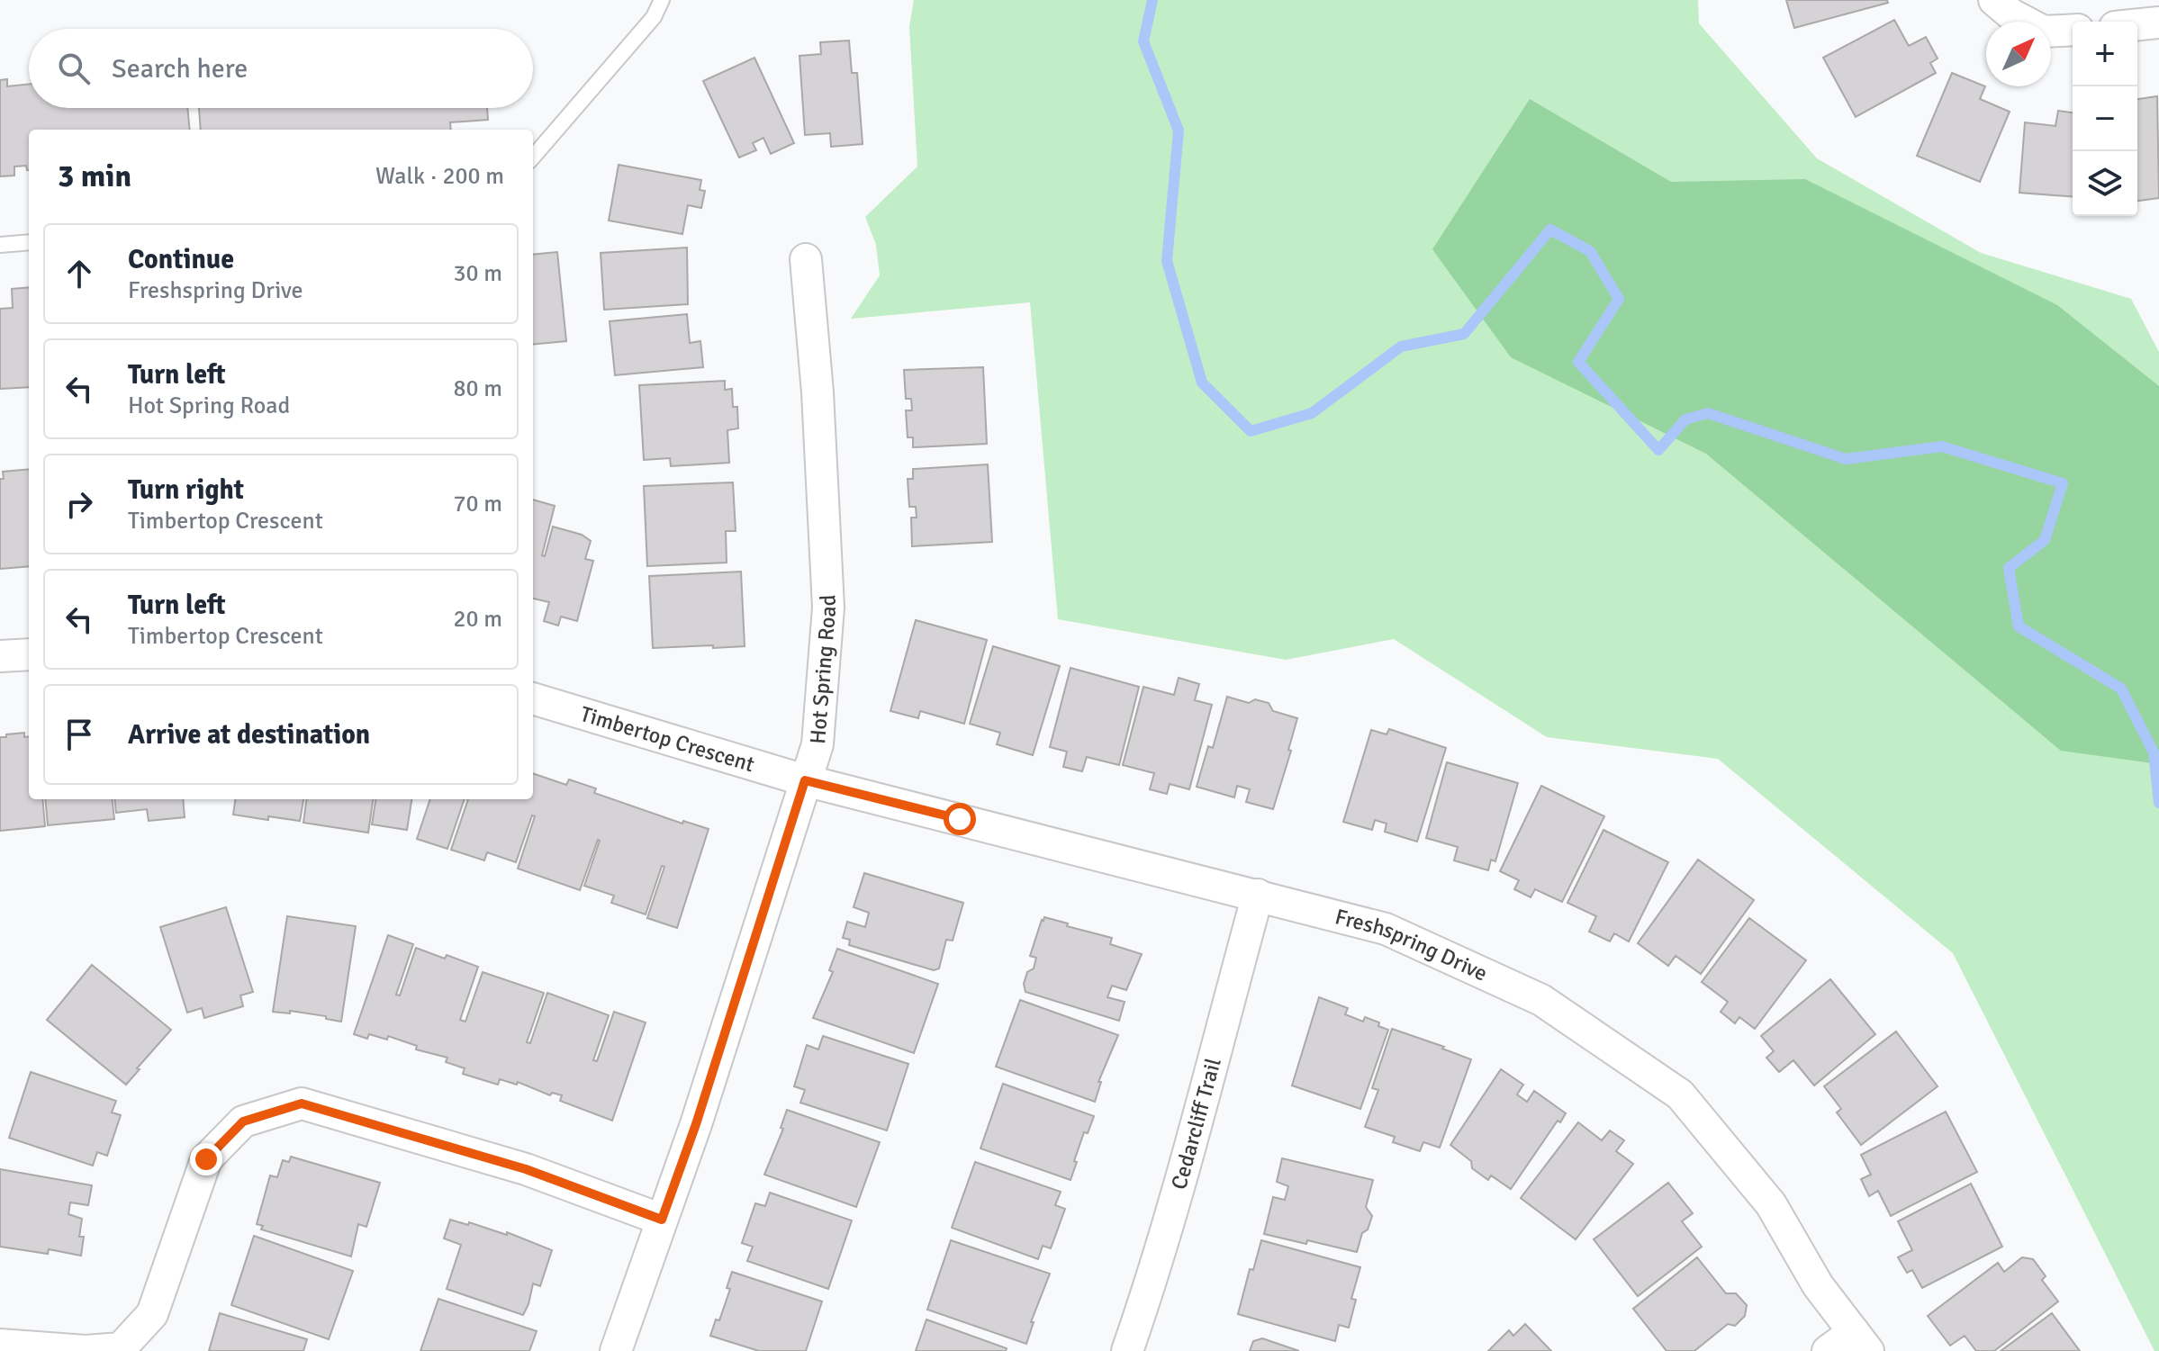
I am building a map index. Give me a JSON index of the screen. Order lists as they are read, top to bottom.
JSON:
{
  "streets": {
    "street": [
      "Hot Spring Road",
      "Timbertop Crescent",
      "Freshspring Drive",
      "Cedarcliff Trail"
    ]
  },
  "crossings": [
    ["Hot Spring Road", "Timbertop Crescent"],
    ["Hot Spring Road", "Freshspring Drive"],
    ["Timbertop Crescent", "Freshspring Drive"],
    ["Freshspring Drive", "Cedarcliff Trail"]
  ],
  "north": "top right",
  "page": {
    "map_buttons": ["+", "−"],
    "search": "Search here",
    "heading": ["3 min", "Walk · 200 m"],
    "list": [
      ["Continue", "Freshspring Drive", "30 m"],
      ["Turn left", "Hot Spring Road", "80 m"],
      ["Turn right", "Timbertop Crescent", "70 m"],
      ["Turn left", "Timbertop Crescent", "20 m"],
      "Arrive at destination"
    ]
  }
}
